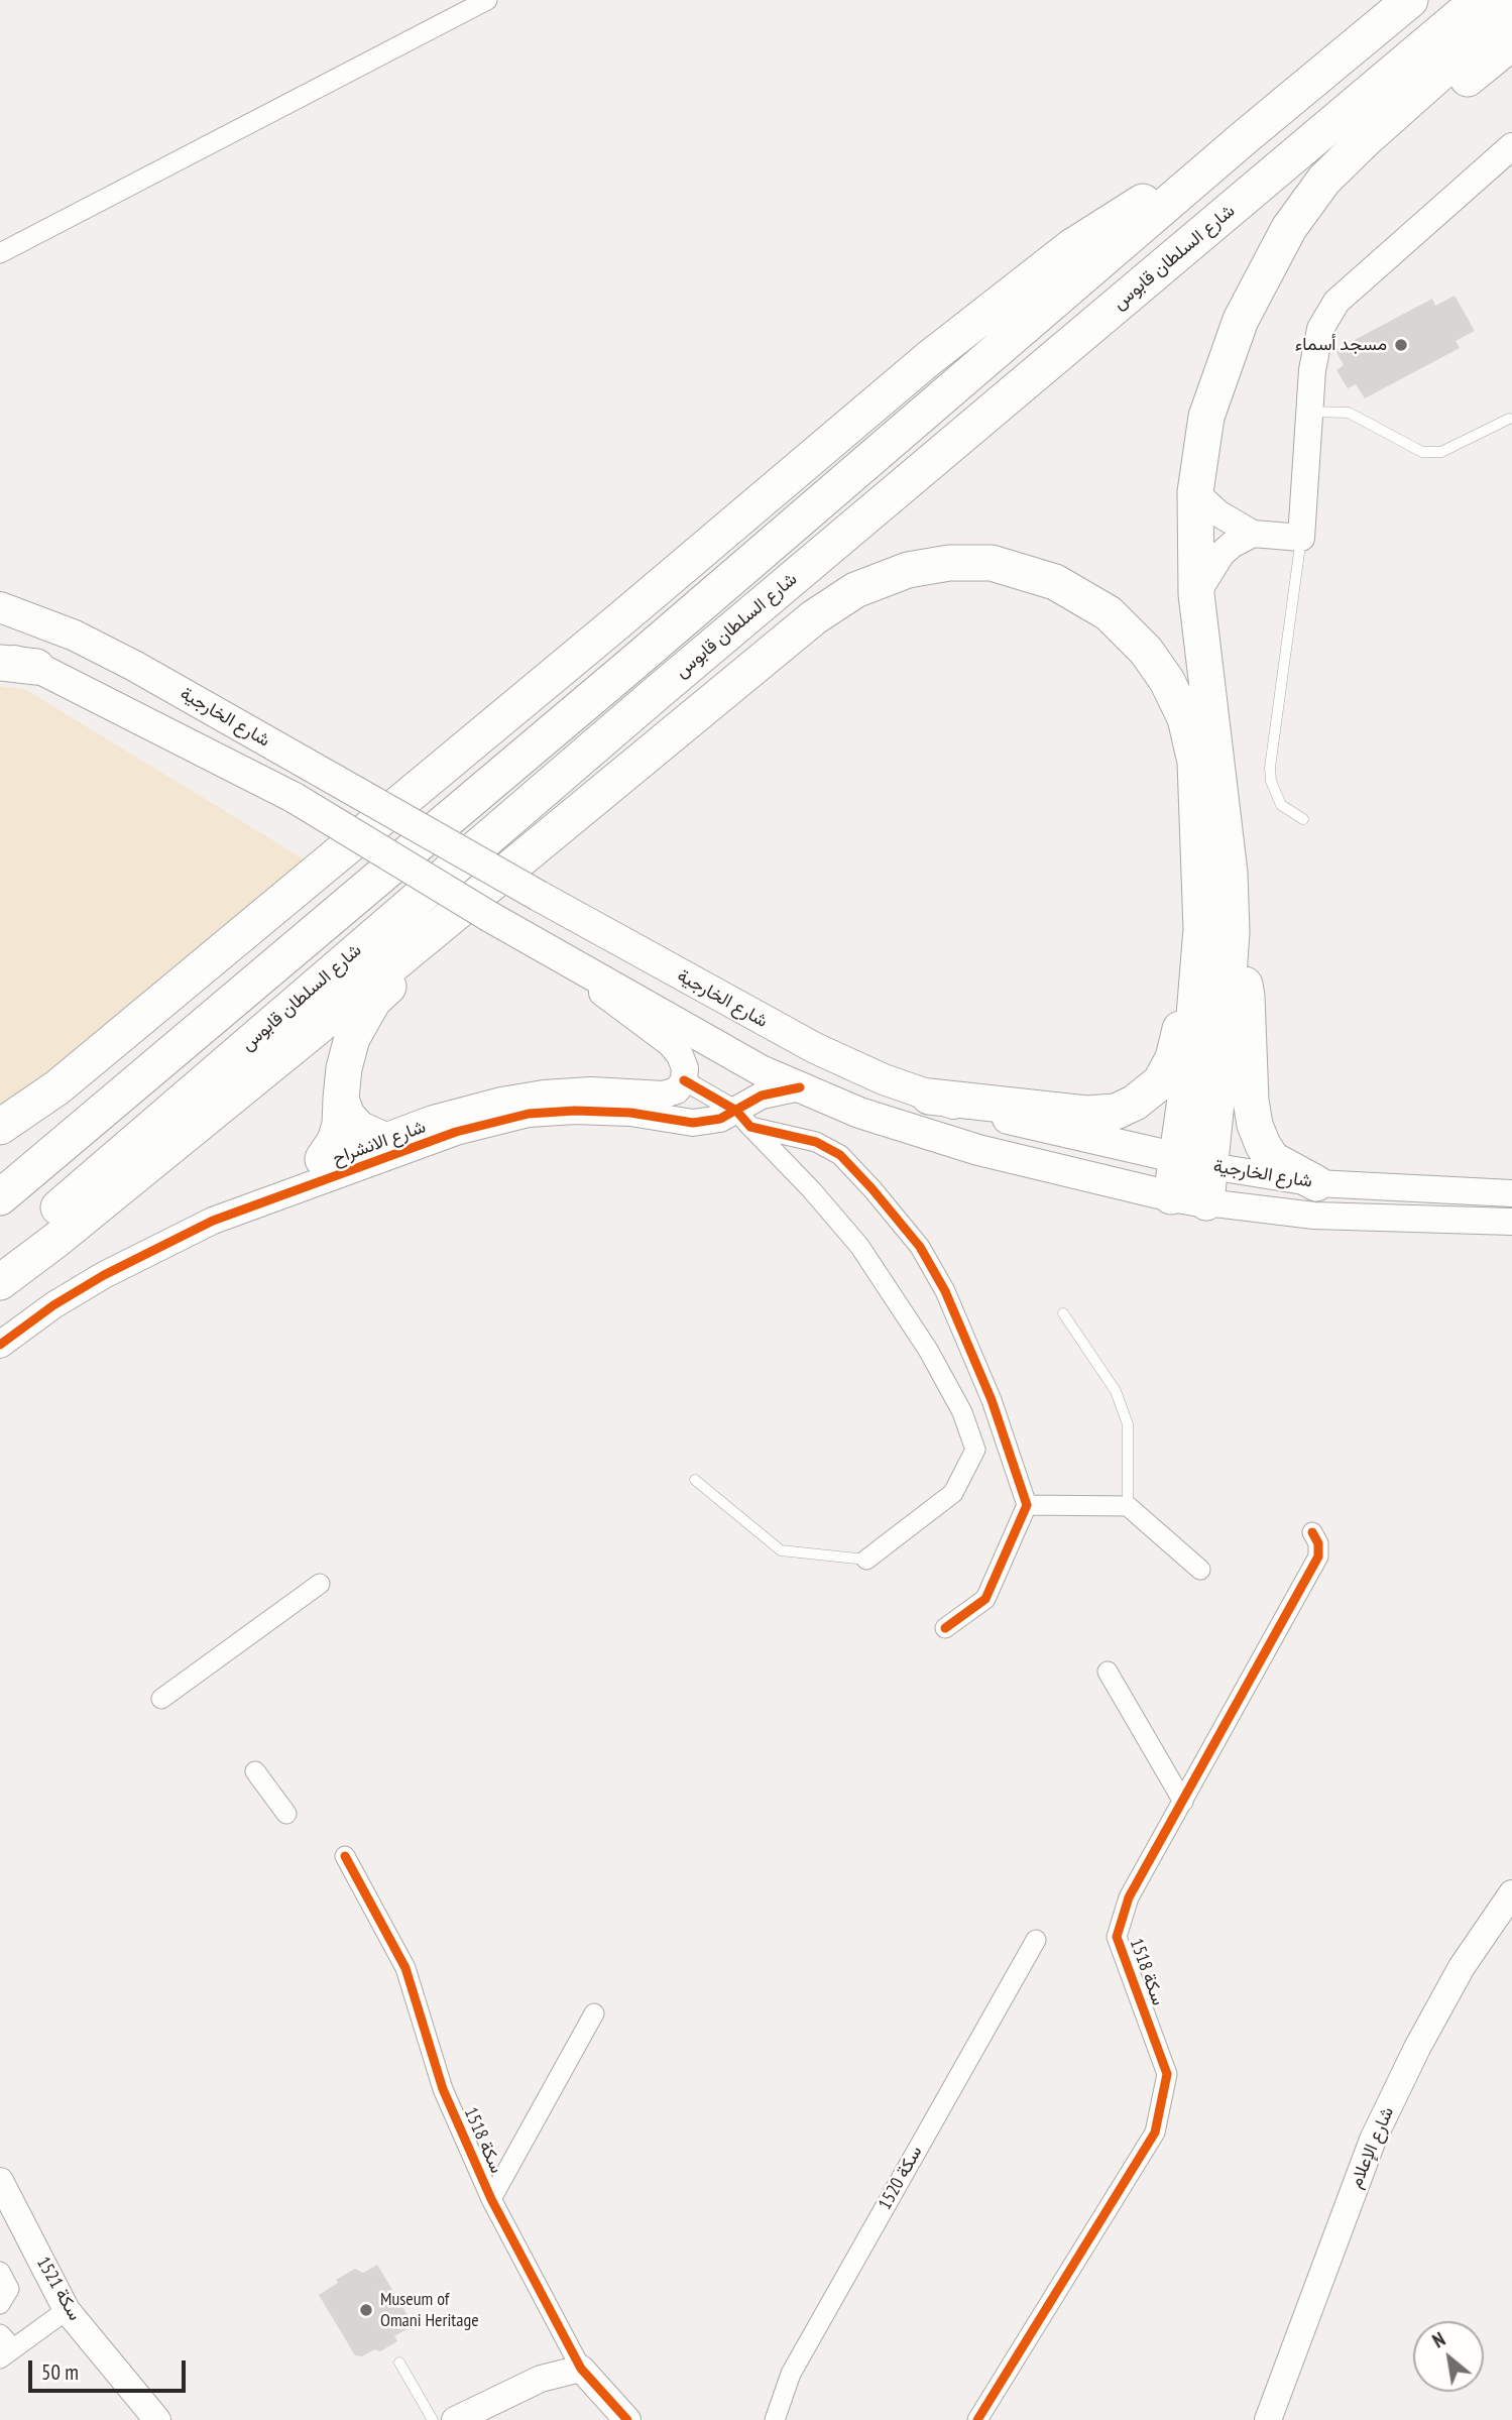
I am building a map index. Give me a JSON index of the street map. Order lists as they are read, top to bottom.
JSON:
{
  "streets": {
    "highway": ["شارع السلطان قابوس"],
    "main road": ["شارع الخارجية"],
    "street": [
      "شارع الانشراح",
      "سكة 1518",
      "شارع الإعلام",
      "سكة 1520",
      "سكة 1521"
    ]
  },
  "crossings": [
    ["شارع الخارجية", "شارع الانشراح"]
  ],
  "places": ["مسجد أسماء", "Museum of Omani Heritage"],
  "scale_bar": "50 m",
  "north": "top left"
}
